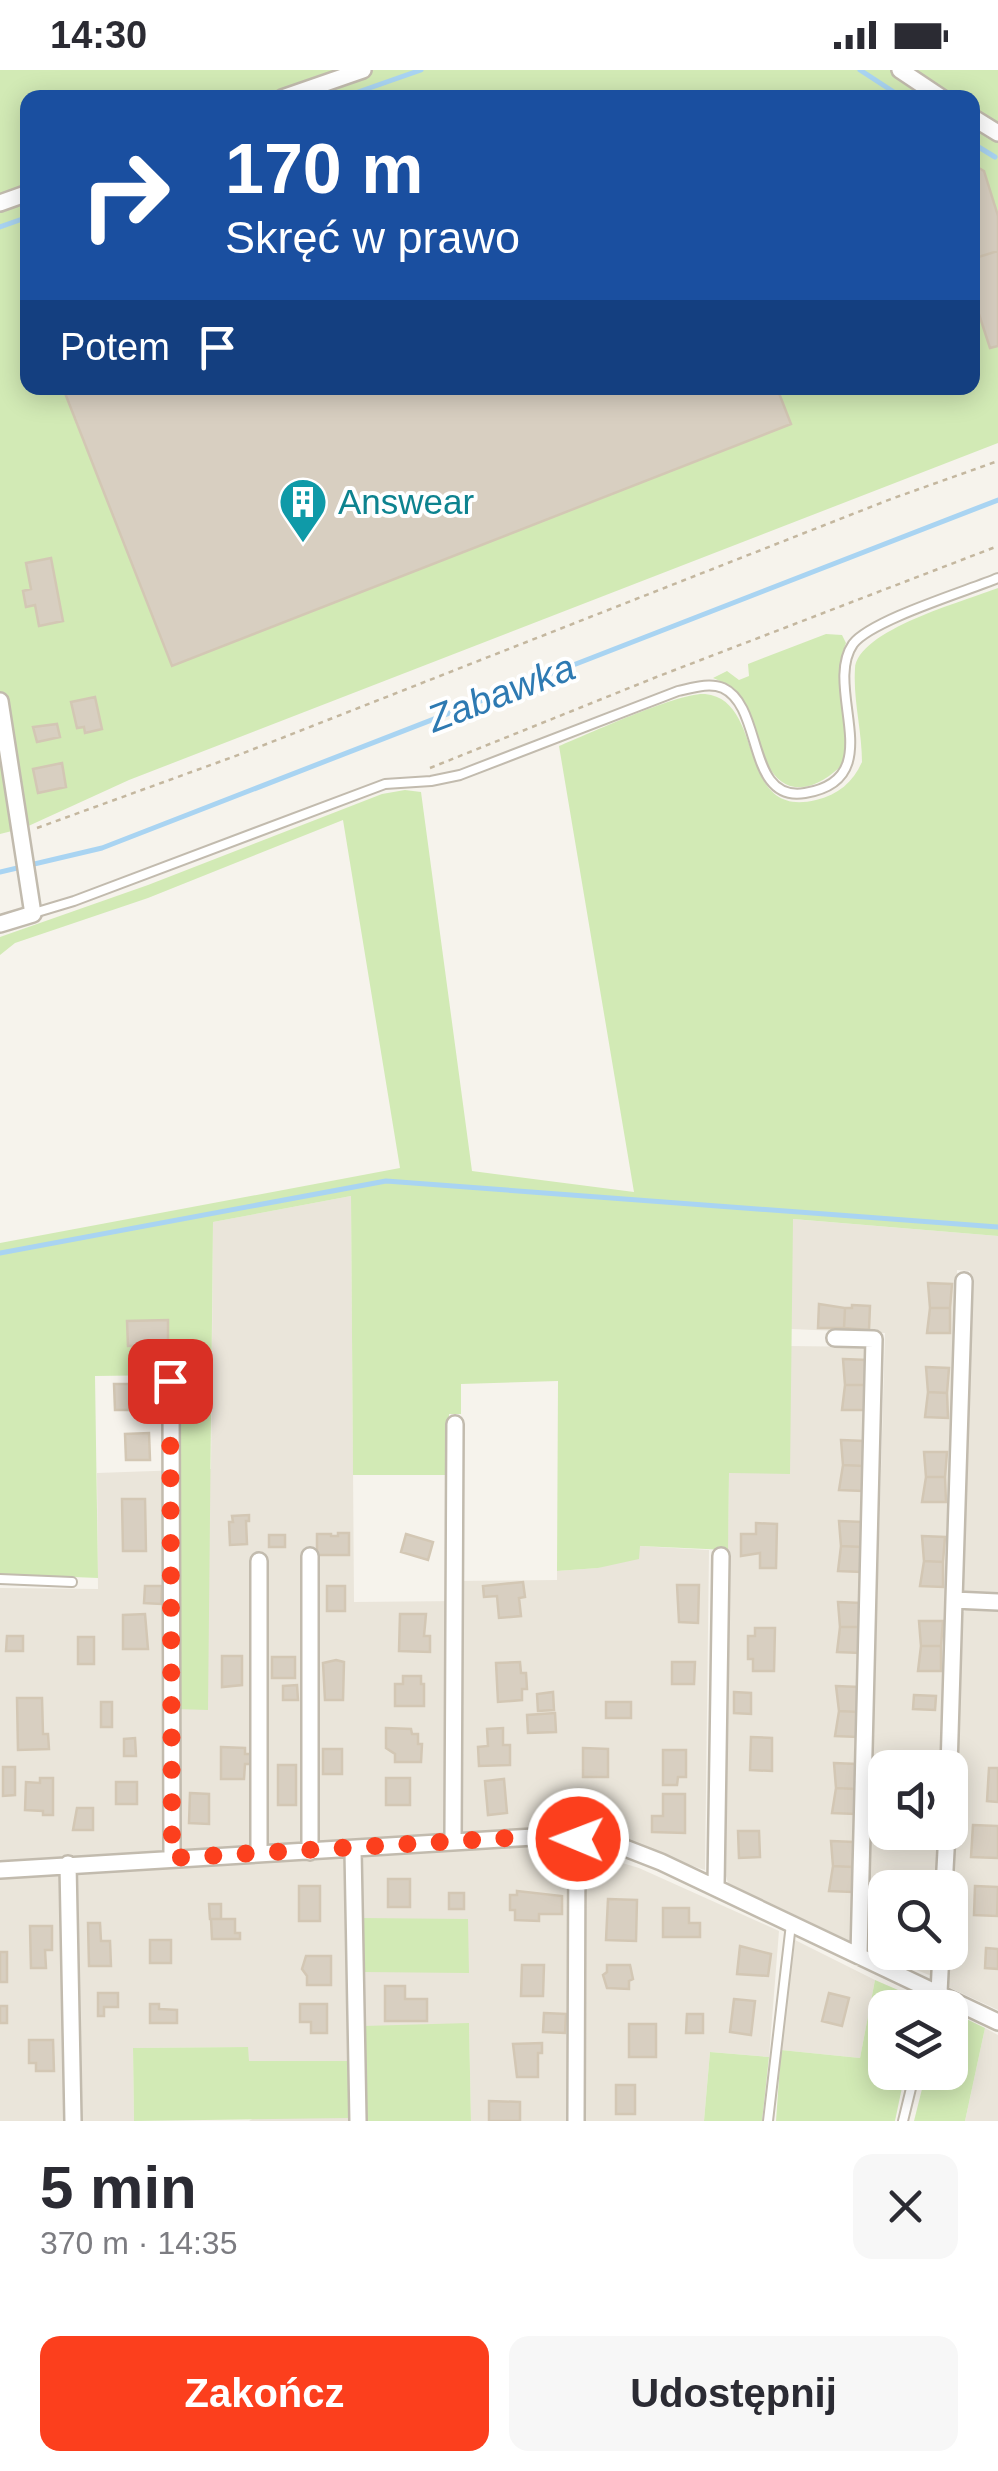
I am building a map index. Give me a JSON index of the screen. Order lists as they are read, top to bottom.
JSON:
{
  "water": ["Zabawka"],
  "places": {
    "building": ["Answear"]
  },
  "page": {
    "status": "14:30",
    "turn": ["170 m", "Skręć w prawo"],
    "then": "Potem",
    "heading": ["5 min", "370 m · 14:35"],
    "buttons": ["Zakończ", "Udostępnij"]
  }
}
